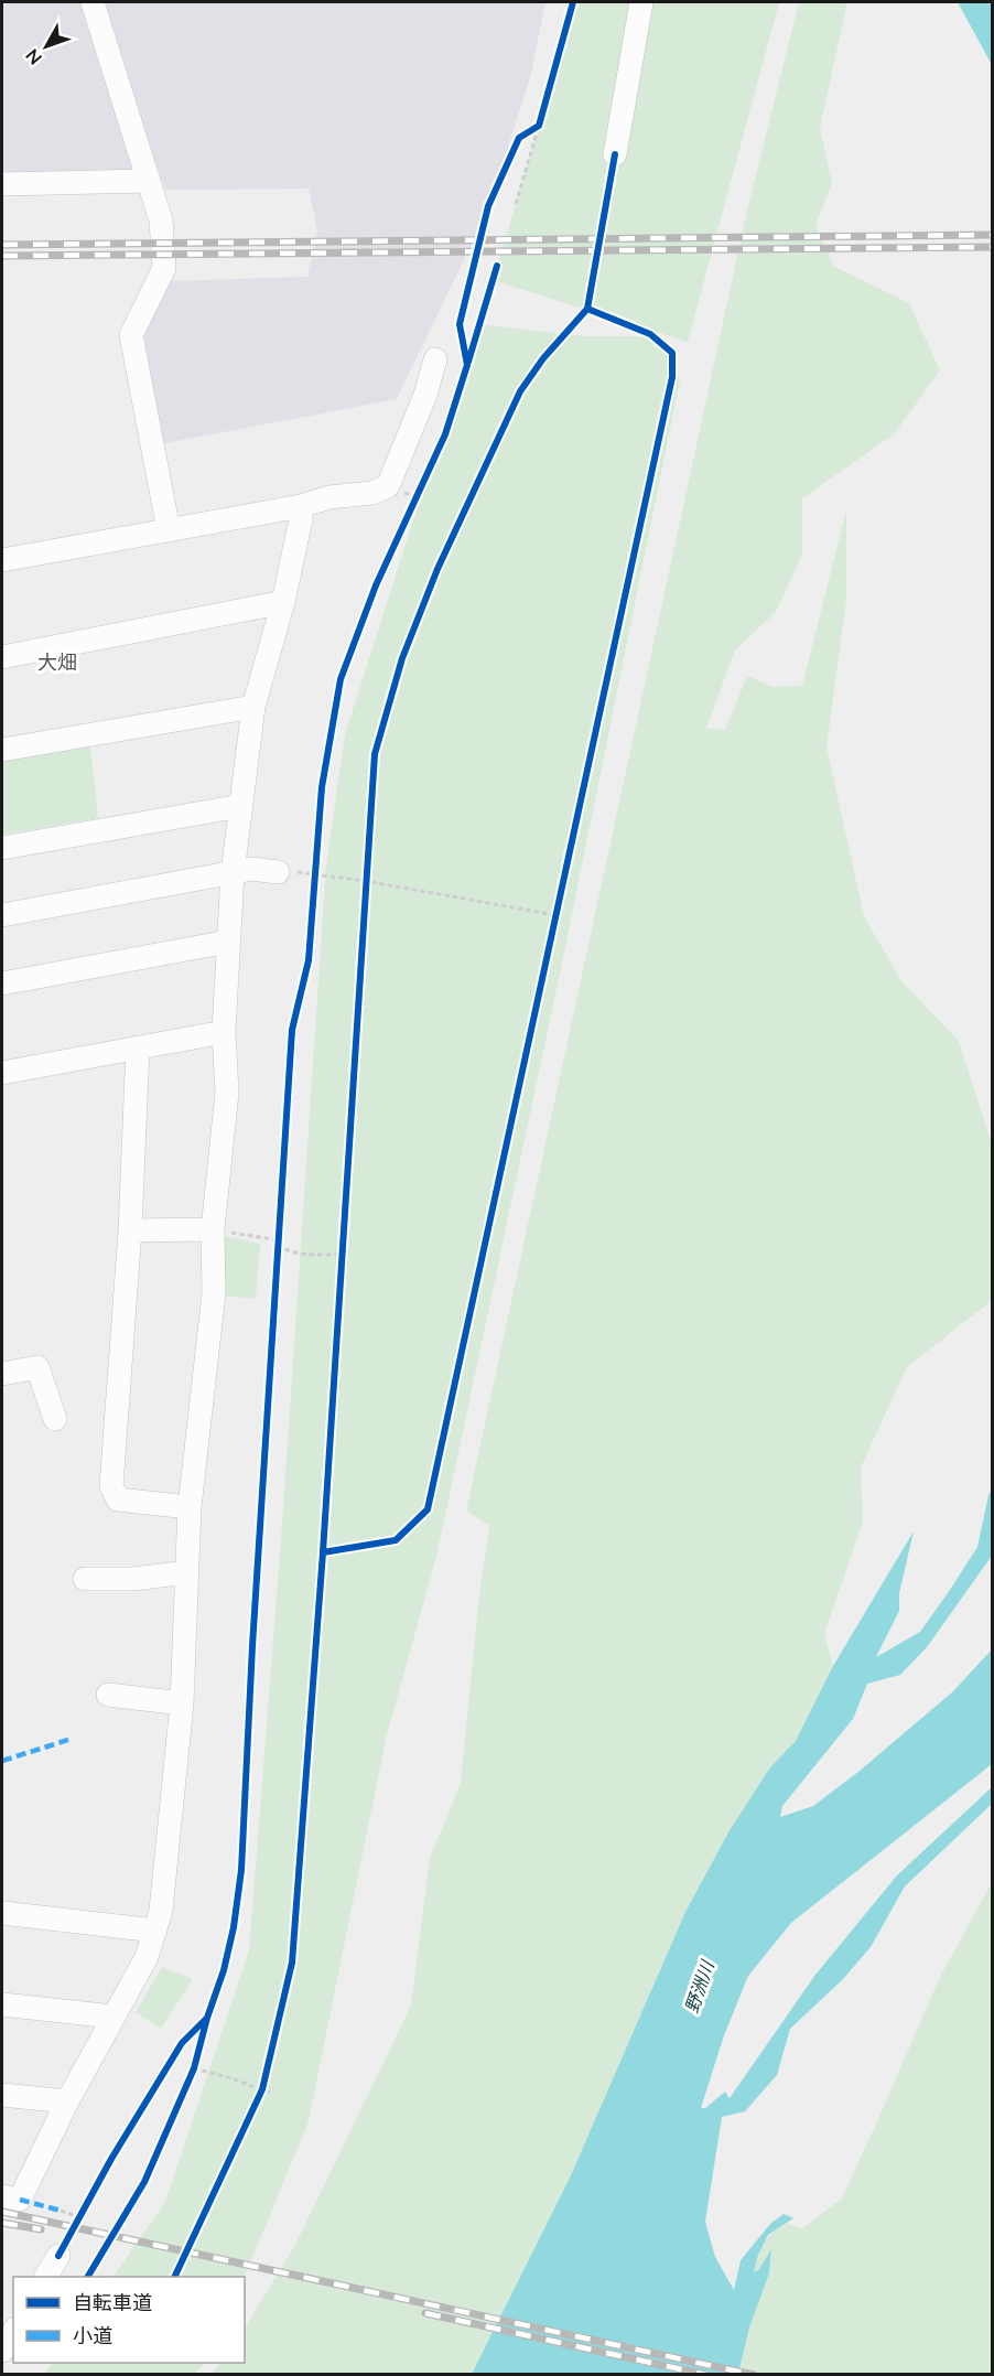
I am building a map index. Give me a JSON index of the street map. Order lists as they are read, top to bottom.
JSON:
{
  "districts": ["大畑"],
  "water": ["野洲川"],
  "legend": ["自転車道", "小道"],
  "north": "bottom left"
}
